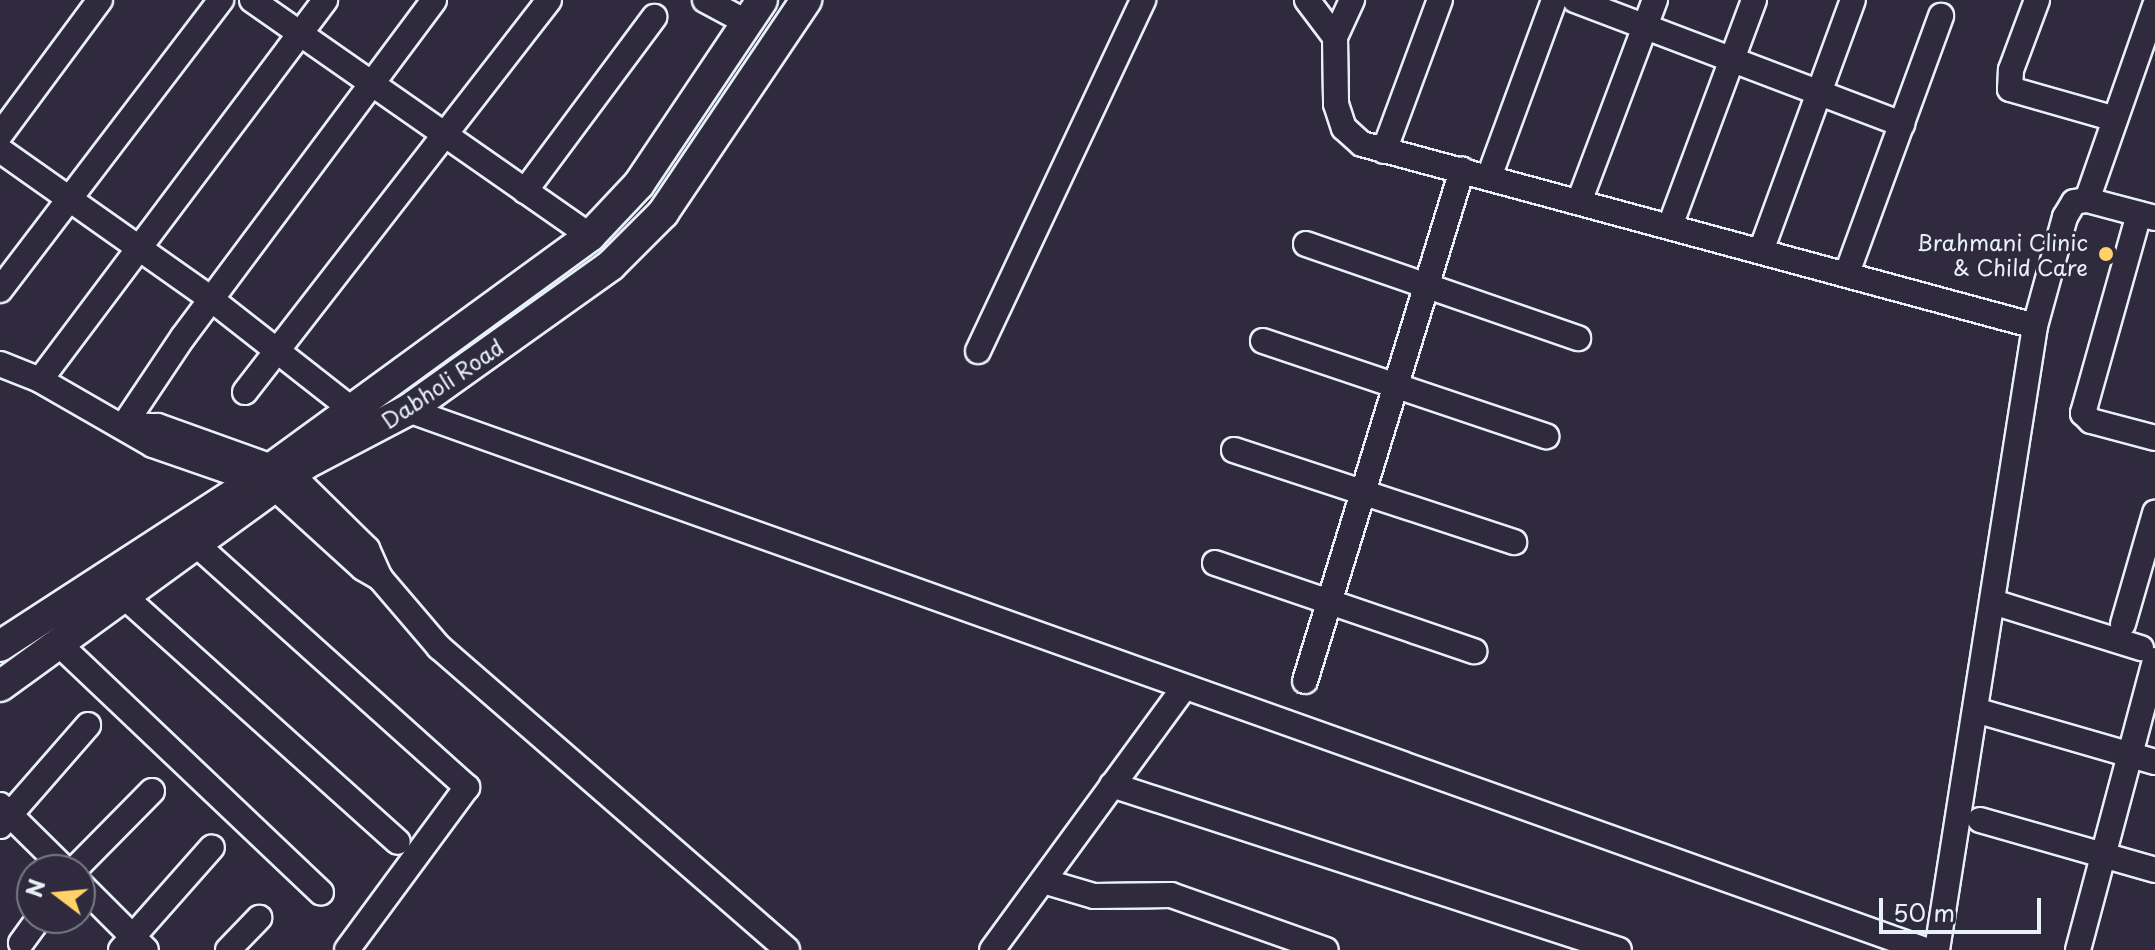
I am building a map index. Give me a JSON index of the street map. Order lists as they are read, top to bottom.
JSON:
{
  "streets": {
    "main road": ["Dabholi Road"]
  },
  "places": ["Brahmani Clinic & Child Care"],
  "scale_bar": "50 m",
  "north": "left"
}
